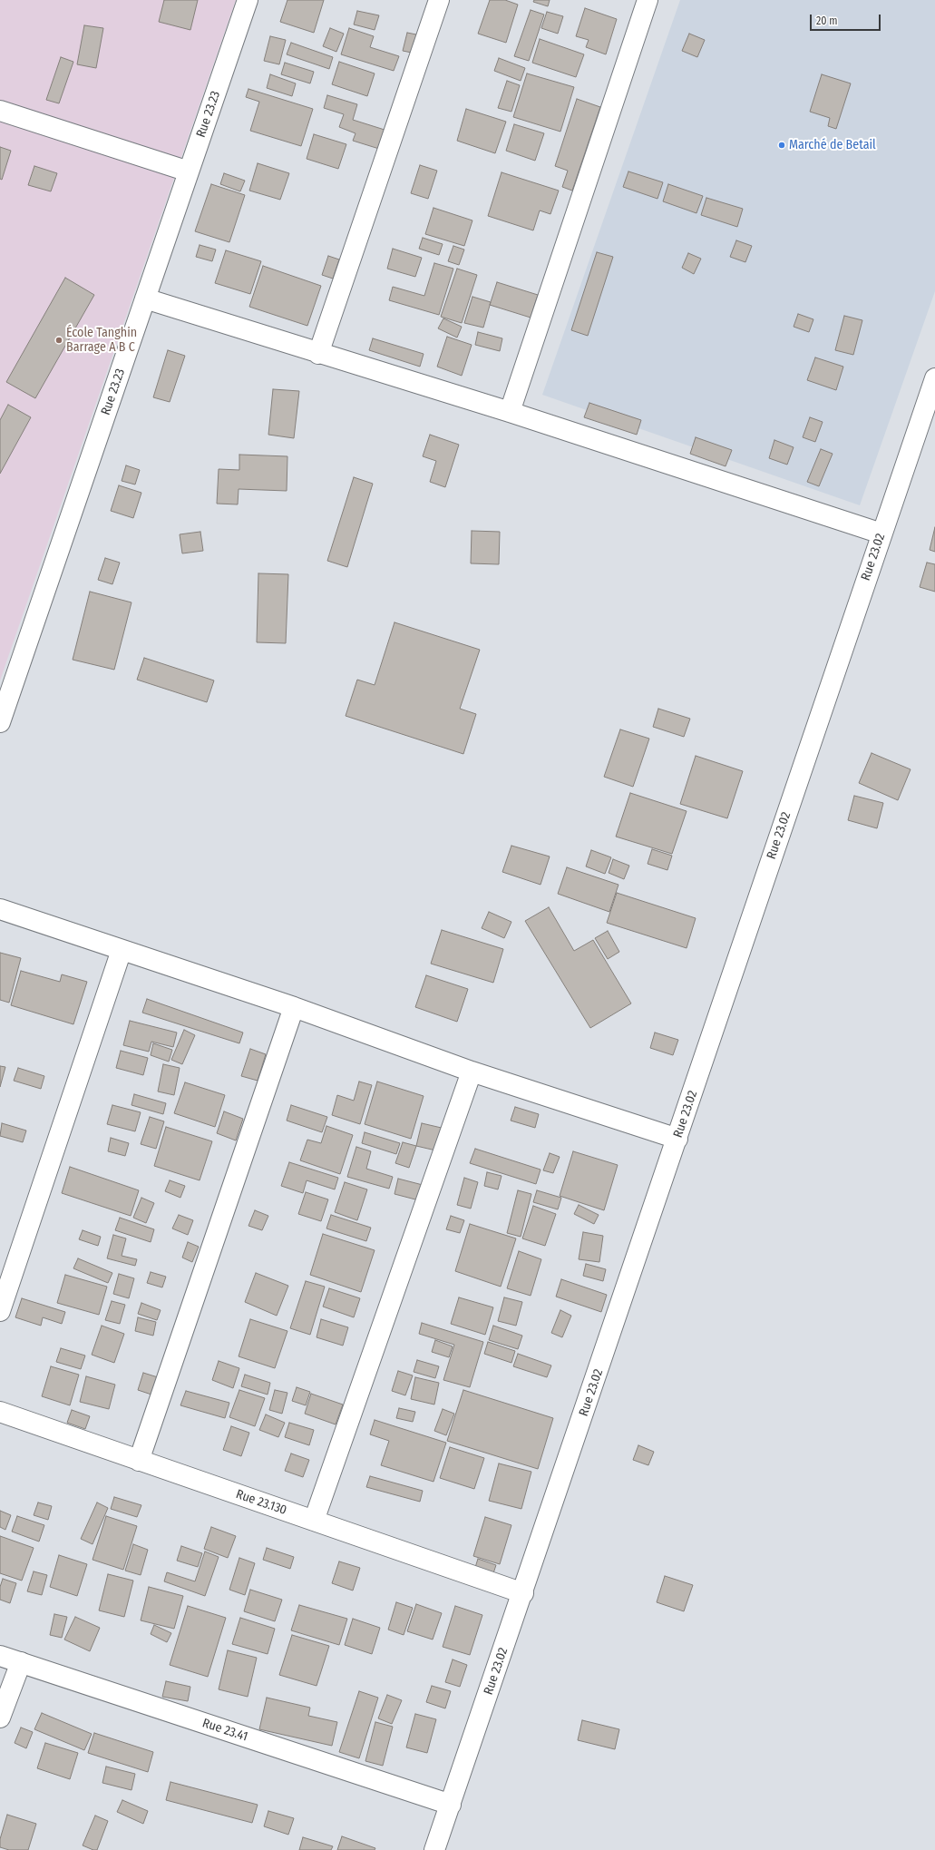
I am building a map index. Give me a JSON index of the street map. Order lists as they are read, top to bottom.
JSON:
{
  "streets": {
    "street": [
      "Rue 23.23",
      "Rue 23.02",
      "Rue 23.130",
      "Rue 23.41"
    ]
  },
  "crossings": [
    ["Rue 23.02", "Rue 23.130"],
    ["Rue 23.02", "Rue 23.41"]
  ],
  "places": ["Marché de Betail", "École Tanghin Barrage A B C"],
  "scale_bar": "20 m"
}
